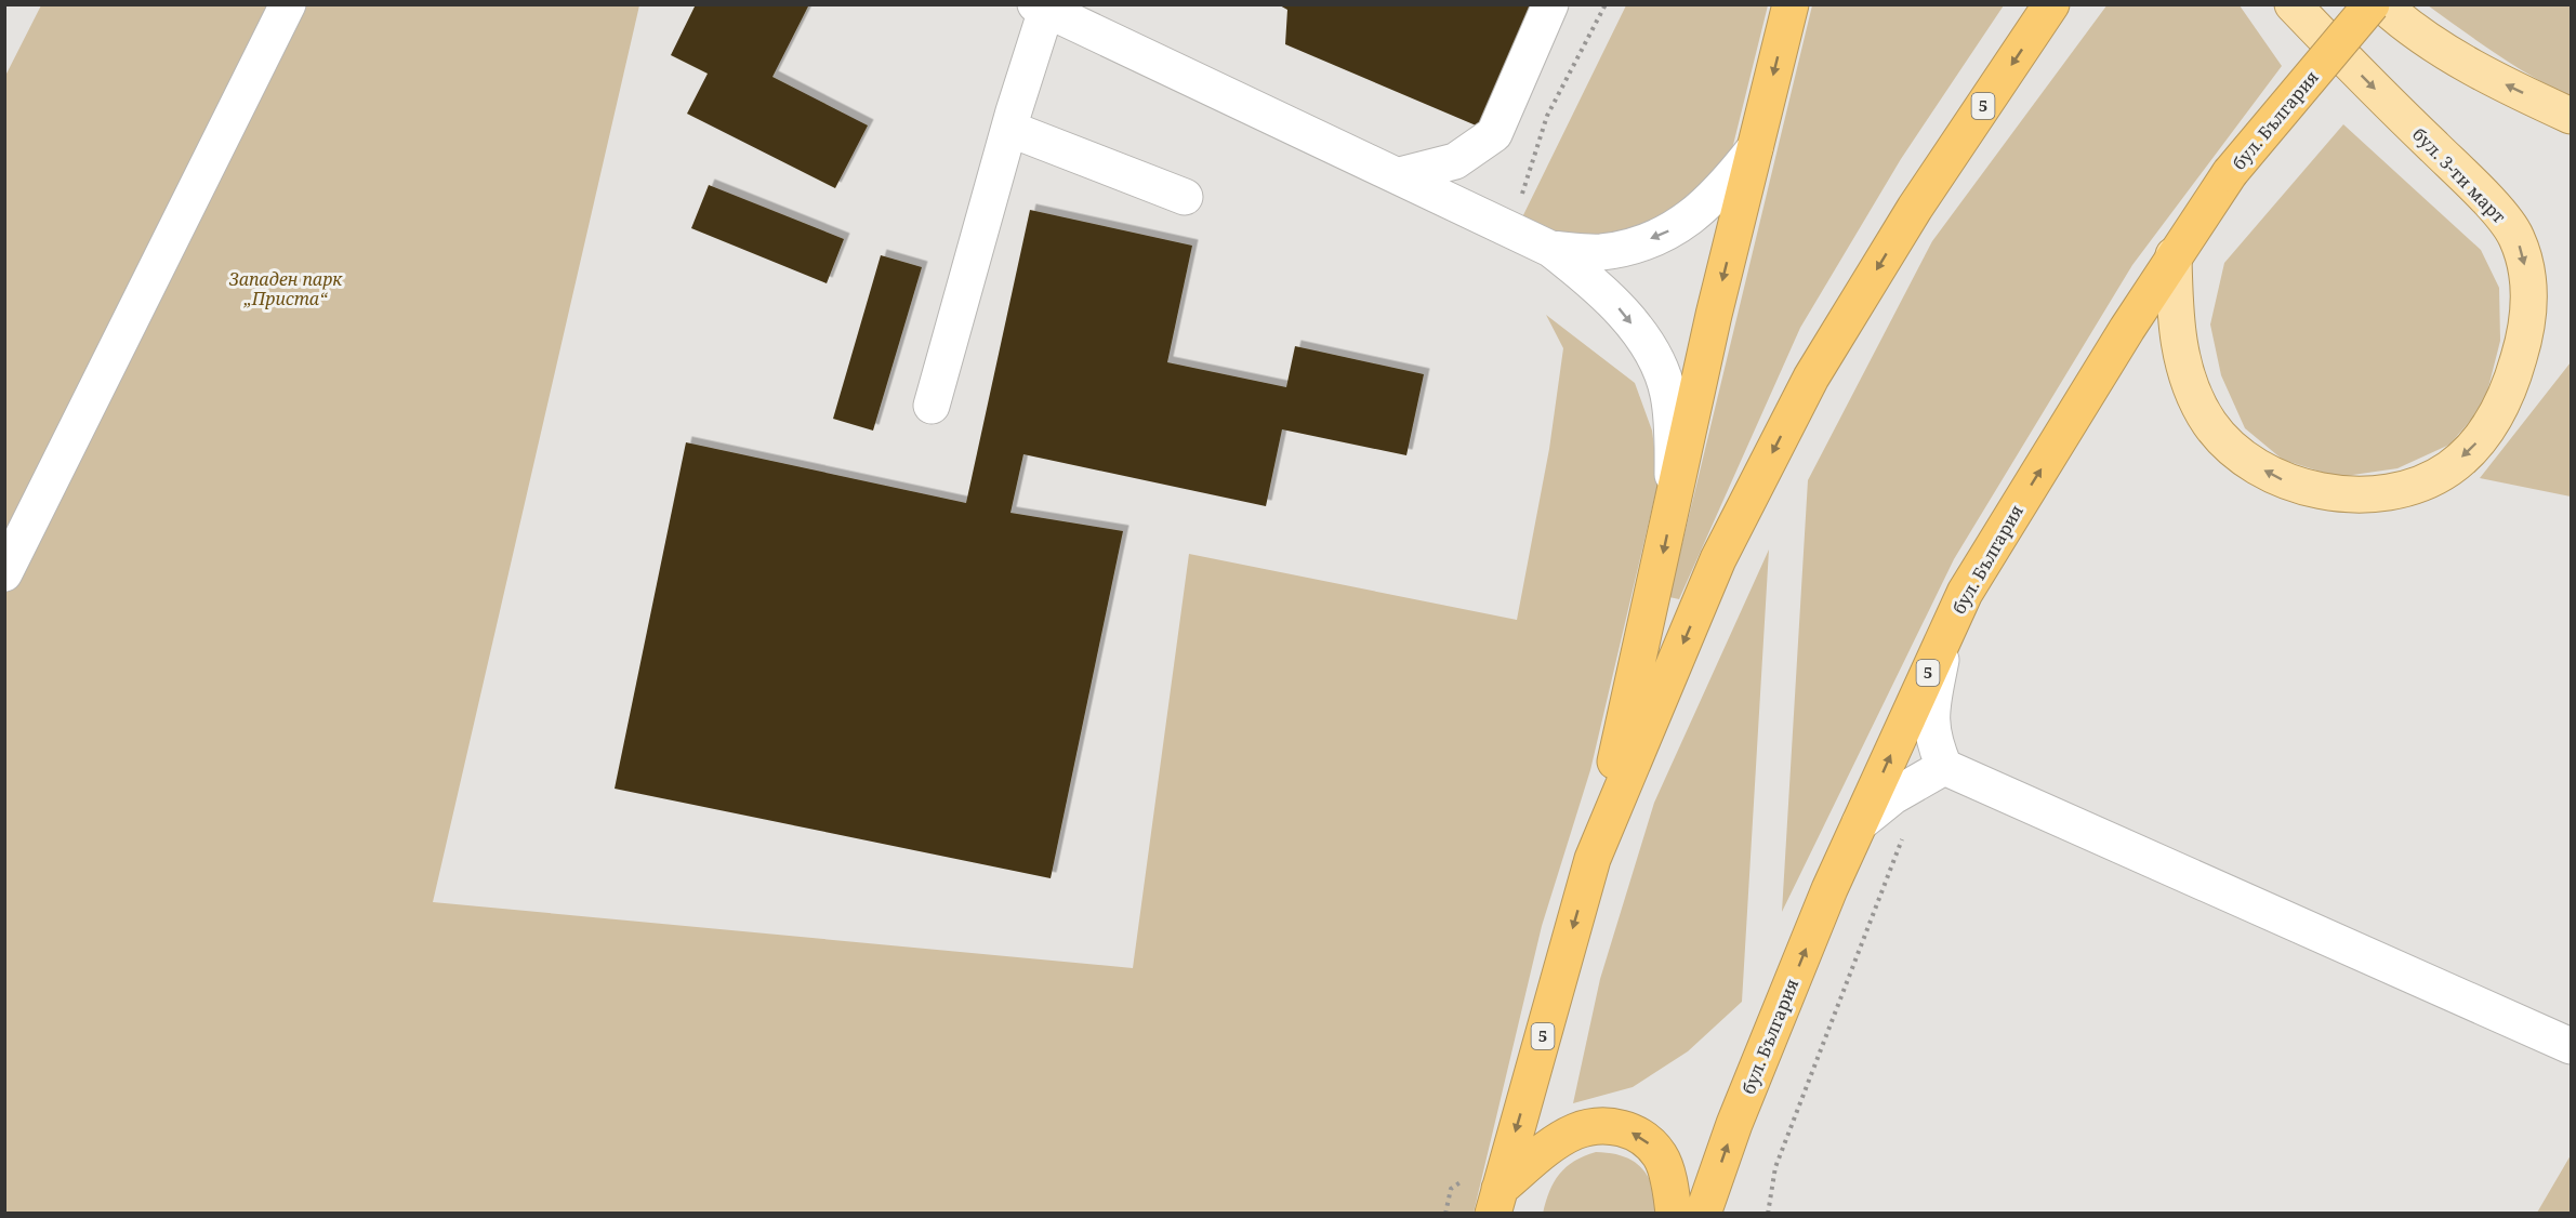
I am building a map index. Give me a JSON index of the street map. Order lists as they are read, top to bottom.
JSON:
{
  "streets": {
    "highway": ["5", "бул. България"],
    "main road": ["бул. 3-ти март"]
  },
  "crossings": [
    ["бул. България", "бул. 3-ти март"]
  ],
  "parks": ["Западен парк „Приста“"]
}
